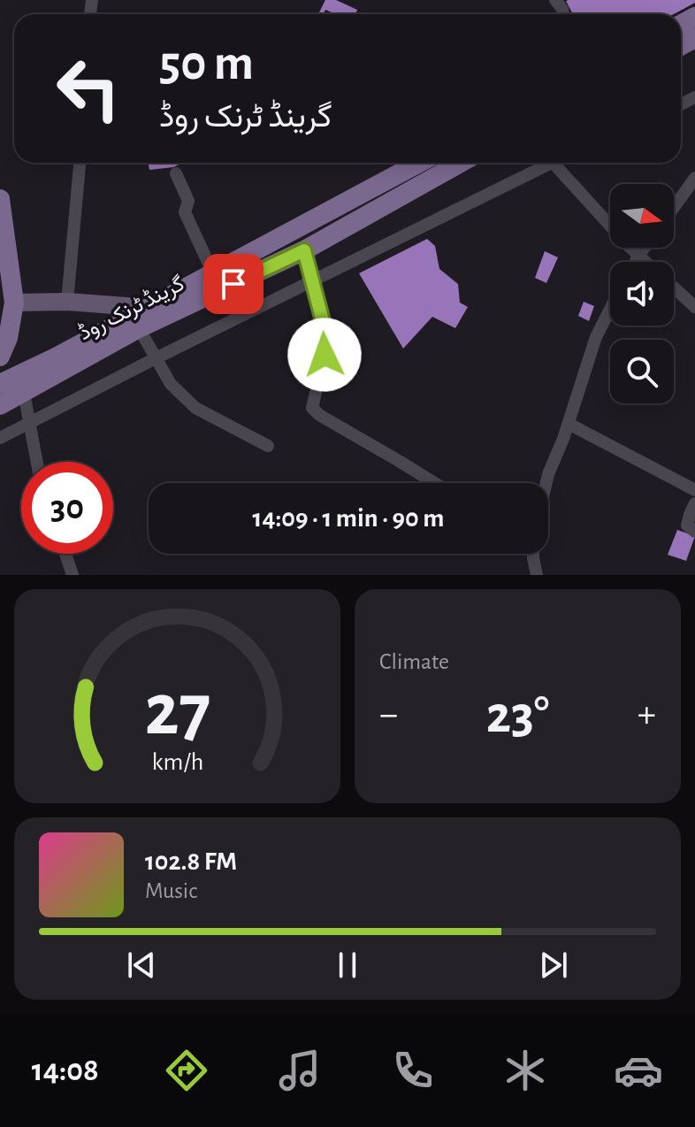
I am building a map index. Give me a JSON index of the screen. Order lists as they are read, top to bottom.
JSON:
{
  "streets": {
    "main road": ["گرینڈ ٹرنک روڈ"]
  },
  "north": "right",
  "page": {
    "turn": ["50 m", "گرینڈ ٹرنک روڈ"],
    "limit": "30",
    "trip": "14:09 · 1 min · 90 m",
    "tile": "Climate",
    "heat": ["−", "23°", "+"],
    "song": ["102.8 FM", "Music"],
    "tabs": "14:08",
    "gauge": ["27", "km/h"]
  }
}
